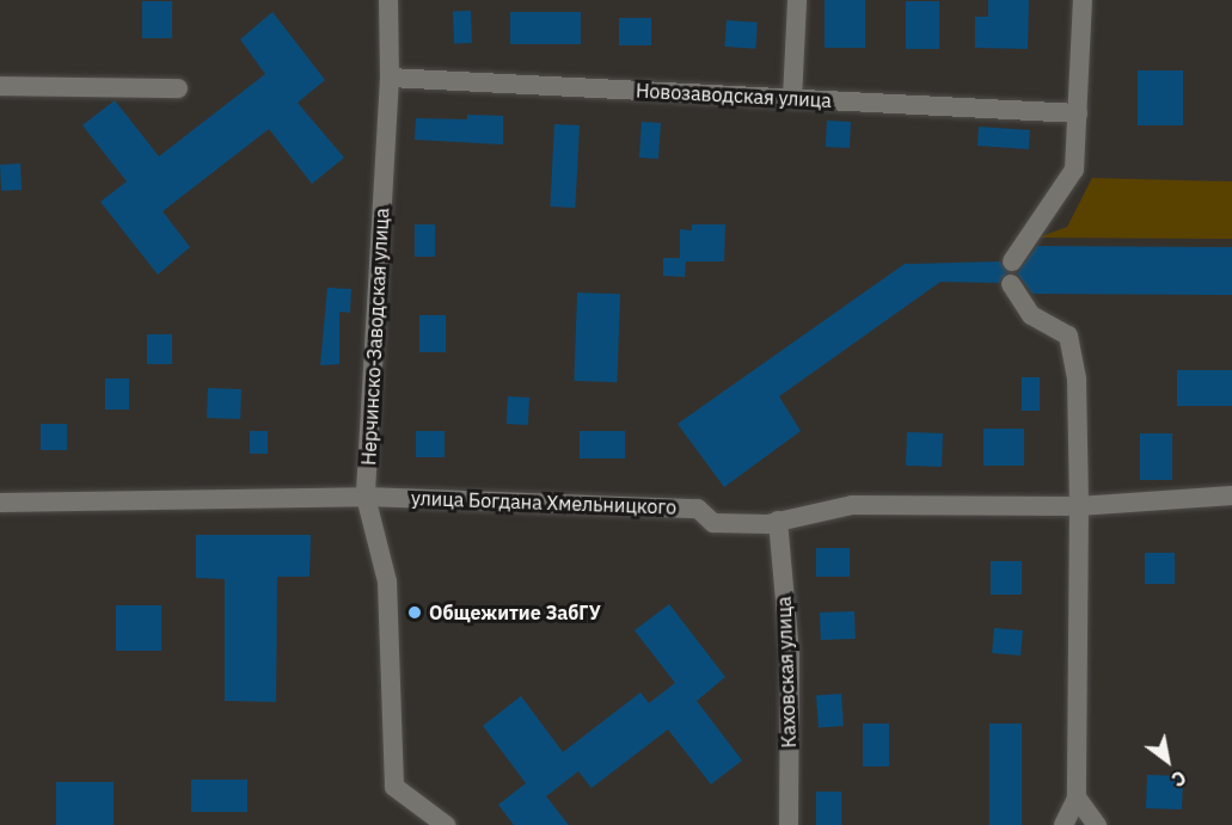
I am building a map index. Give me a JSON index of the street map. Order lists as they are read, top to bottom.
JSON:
{
  "streets": {
    "street": [
      "Новозаводская улица",
      "Нерчинско-Заводская улица",
      "улица Богдана Хмельницкого",
      "Каховская улица"
    ]
  },
  "crossings": [
    ["Новозаводская улица", "Нерчинско-Заводская улица"],
    ["Нерчинско-Заводская улица", "улица Богдана Хмельницкого"],
    ["улица Богдана Хмельницкого", "Каховская улица"]
  ],
  "places": ["Общежитие ЗабГУ"],
  "north": "bottom right"
}
